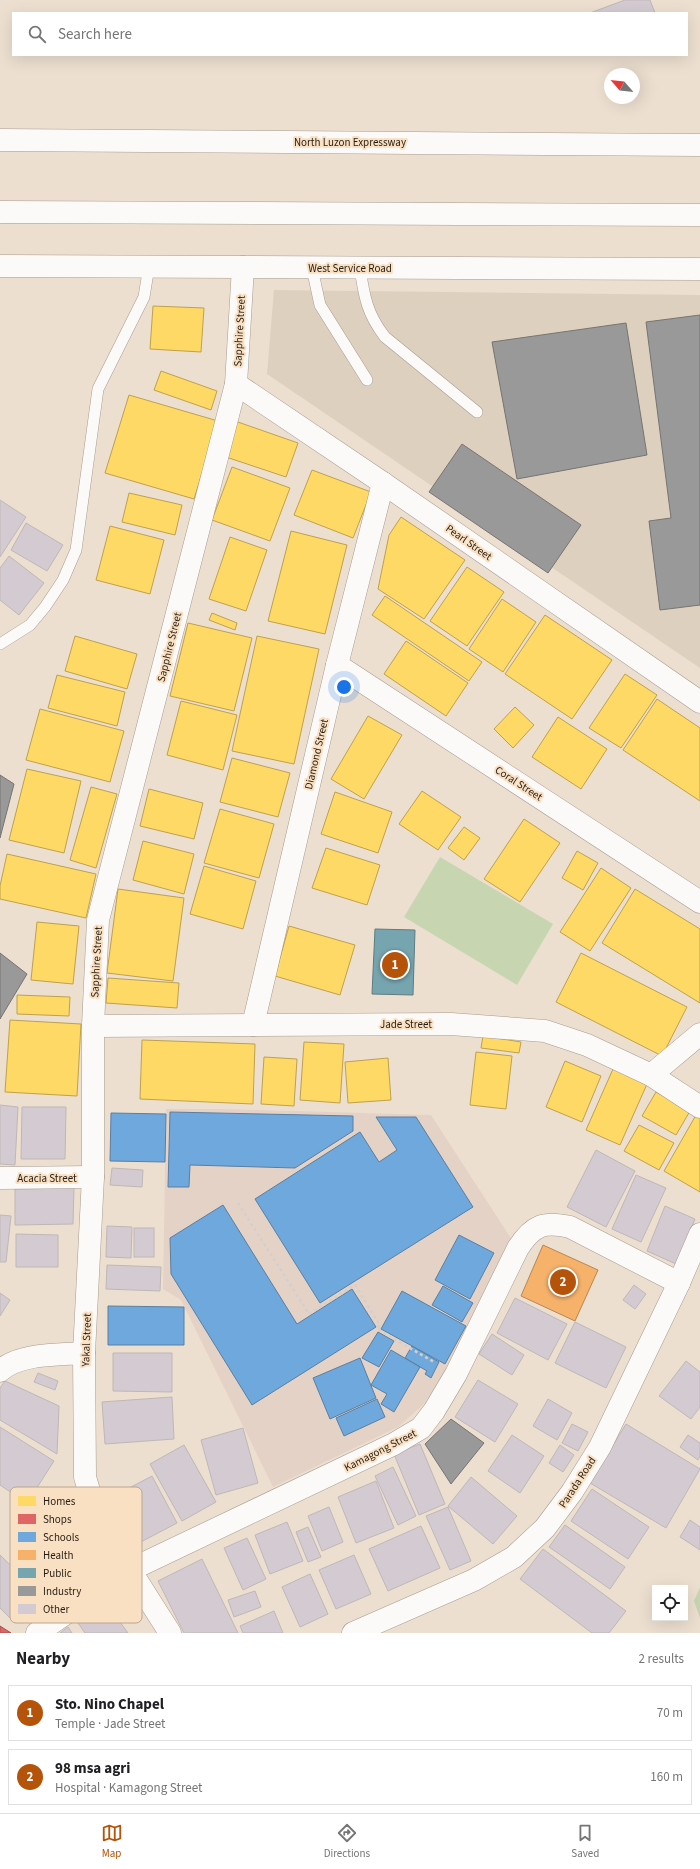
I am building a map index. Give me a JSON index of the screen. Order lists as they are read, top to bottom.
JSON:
{
  "streets": {
    "main road": [
      "North Luzon Expressway",
      "West Service Road",
      "Sapphire Street",
      "Pearl Street",
      "Diamond Street",
      "Coral Street",
      "Jade Street",
      "Acacia Street",
      "Yakal Street",
      "Kamagong Street",
      "Parada Road"
    ]
  },
  "crossings": [
    ["West Service Road", "Sapphire Street"],
    ["Sapphire Street", "Pearl Street"],
    ["Sapphire Street", "Jade Street"],
    ["Sapphire Street", "Yakal Street"],
    ["Pearl Street", "Diamond Street"],
    ["Diamond Street", "Coral Street"],
    ["Diamond Street", "Jade Street"],
    ["Jade Street", "Yakal Street"],
    ["Acacia Street", "Yakal Street"],
    ["Kamagong Street", "Parada Road"]
  ],
  "legend": [
    "Homes",
    "Shops",
    "Schools",
    "Health",
    "Public",
    "Industry",
    "Other"
  ],
  "north": "top left",
  "page": {
    "search": "Search here",
    "pins": ["1", "2"],
    "heading": ["Nearby", "2 results"],
    "list": [
      {
        "mark": "1",
        "name": "Sto. Nino Chapel",
        "note": "Temple · Jade Street",
        "value": "70 m"
      },
      {
        "mark": "2",
        "name": "98 msa agri",
        "note": "Hospital · Kamagong Street",
        "value": "160 m"
      }
    ],
    "nav": ["Map", "Directions", "Saved"]
  }
}
